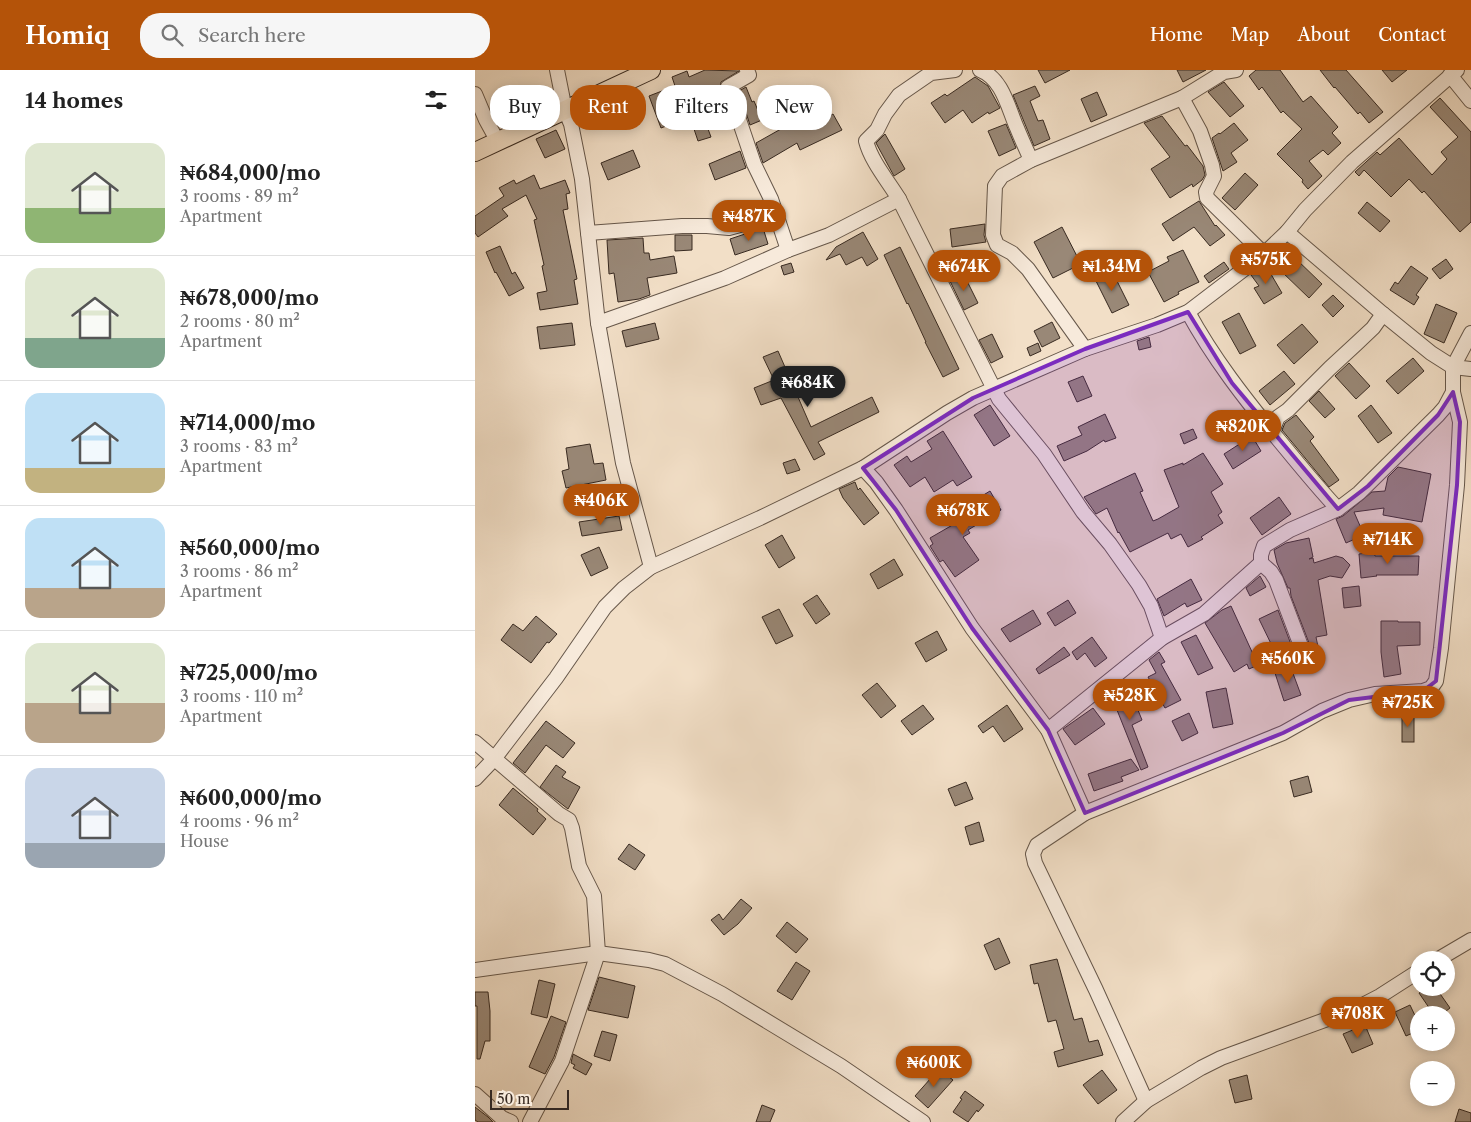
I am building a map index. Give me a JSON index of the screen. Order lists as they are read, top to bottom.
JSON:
{
  "scale_bar": "50 m",
  "page": {
    "header": "Homiq",
    "search": "Search here",
    "nav": [
      "Home",
      "Map",
      "About",
      "Contact"
    ],
    "heading": "14 homes",
    "chip": [
      "Buy",
      "Rent",
      "Filters",
      "New"
    ],
    "list": [
      {
        "name": "₦684,000/mo",
        "note": "3 rooms · 89 m² · Apartment"
      },
      {
        "name": "₦678,000/mo",
        "note": "2 rooms · 80 m² · Apartment"
      },
      {
        "name": "₦714,000/mo",
        "note": "3 rooms · 83 m² · Apartment"
      },
      {
        "name": "₦560,000/mo",
        "note": "3 rooms · 86 m² · Apartment"
      },
      {
        "name": "₦725,000/mo",
        "note": "3 rooms · 110 m² · Apartment"
      },
      {
        "name": "₦600,000/mo",
        "note": "4 rooms · 96 m² · House"
      }
    ],
    "price": [
      "₦487K",
      "₦575K",
      "₦674K",
      "₦1.34M",
      "₦684K",
      "₦820K",
      "₦406K",
      "₦678K",
      "₦714K",
      "₦560K",
      "₦528K",
      "₦725K",
      "₦708K",
      "₦600K"
    ],
    "map_buttons": ["+", "−"],
    "scale": "50 m"
  }
}
